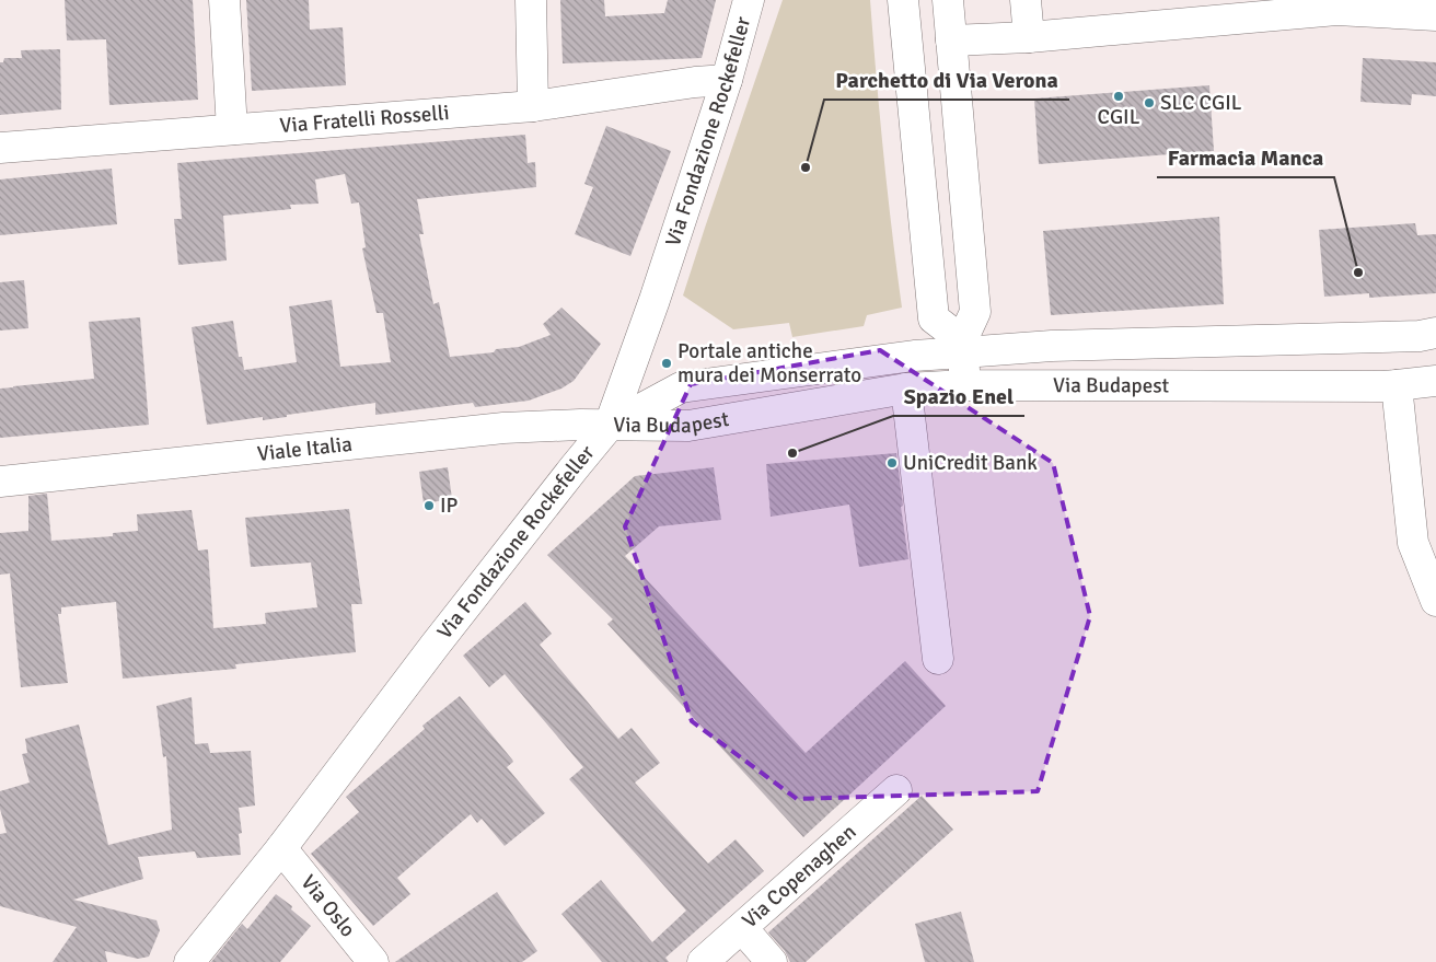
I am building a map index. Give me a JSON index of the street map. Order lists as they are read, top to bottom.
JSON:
{
  "streets": {
    "street": [
      "Via Fratelli Rosselli",
      "Via Fondazione Rockefeller",
      "Via Budapest",
      "Viale Italia",
      "Via Copenaghen",
      "Via Oslo"
    ]
  },
  "crossings": [
    ["Via Fratelli Rosselli", "Via Fondazione Rockefeller"],
    ["Via Fondazione Rockefeller", "Via Budapest"],
    ["Via Fondazione Rockefeller", "Viale Italia"],
    ["Via Fondazione Rockefeller", "Via Oslo"],
    ["Via Budapest", "Viale Italia"]
  ],
  "places": [
    "CGIL",
    "SLC CGIL",
    "Parchetto di Via Verona",
    "Farmacia Manca",
    "Portale antiche mura dei Monserrato",
    "Spazio Enel",
    "UniCredit Bank",
    "IP"
  ]
}
